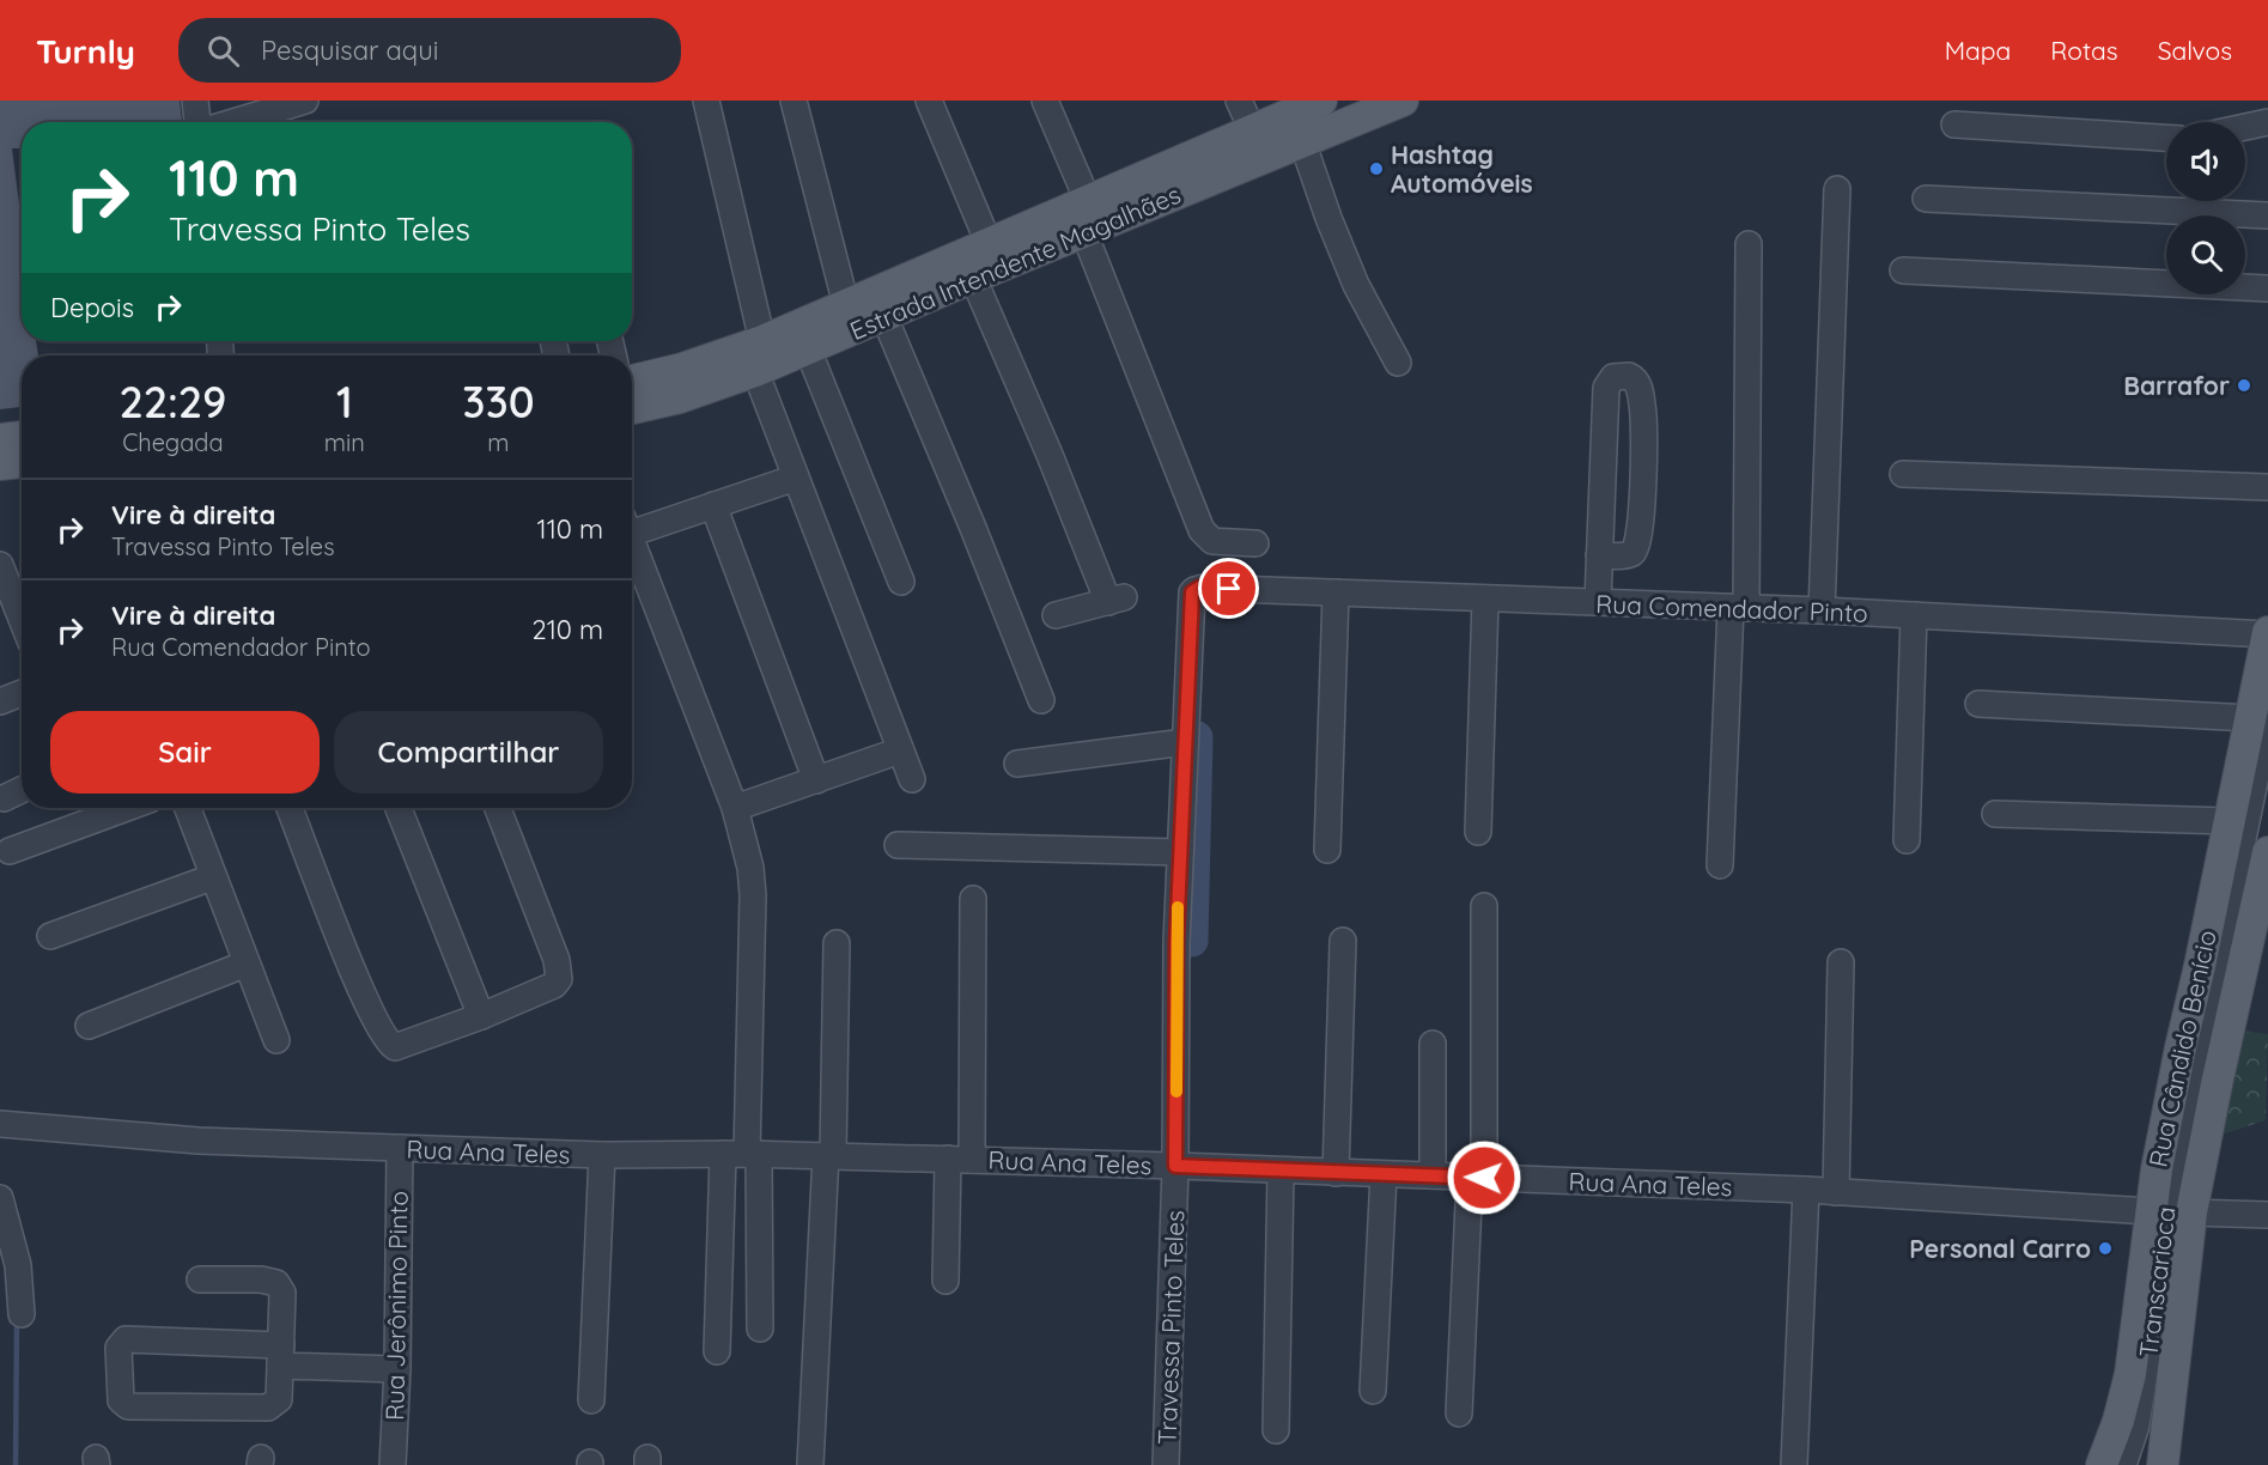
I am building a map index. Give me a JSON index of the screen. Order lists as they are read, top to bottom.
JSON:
{
  "streets": {
    "main road": ["Estrada Intendente Magalhães", "Rua Cândido Benício"],
    "street": [
      "Rua Comendador Pinto",
      "Rua Ana Teles",
      "Transcarioca",
      "Rua Jerônimo Pinto",
      "Travessa Pinto Teles"
    ]
  },
  "crossings": [
    ["Rua Comendador Pinto", "Rua Cândido Benício"],
    ["Rua Comendador Pinto", "Travessa Pinto Teles"],
    ["Rua Cândido Benício", "Rua Ana Teles"],
    ["Rua Cândido Benício", "Transcarioca"],
    ["Rua Ana Teles", "Transcarioca"],
    ["Rua Ana Teles", "Rua Jerônimo Pinto"],
    ["Rua Ana Teles", "Travessa Pinto Teles"]
  ],
  "places": ["Hashtag Automóveis", "Barrafor", "Personal Carro"],
  "page": {
    "header": "Turnly",
    "search": "Pesquisar aqui",
    "nav": ["Mapa", "Rotas", "Salvos"],
    "turn": ["110 m", "Travessa Pinto Teles"],
    "then": "Depois",
    "eta": [
      "22:29",
      "Chegada",
      "1",
      "min",
      "330",
      "m"
    ],
    "list": [
      {
        "name": "Vire à direita",
        "note": "Travessa Pinto Teles",
        "value": "110 m"
      },
      {
        "name": "Vire à direita",
        "note": "Rua Comendador Pinto",
        "value": "210 m"
      }
    ],
    "buttons": ["Sair", "Compartilhar"]
  }
}
